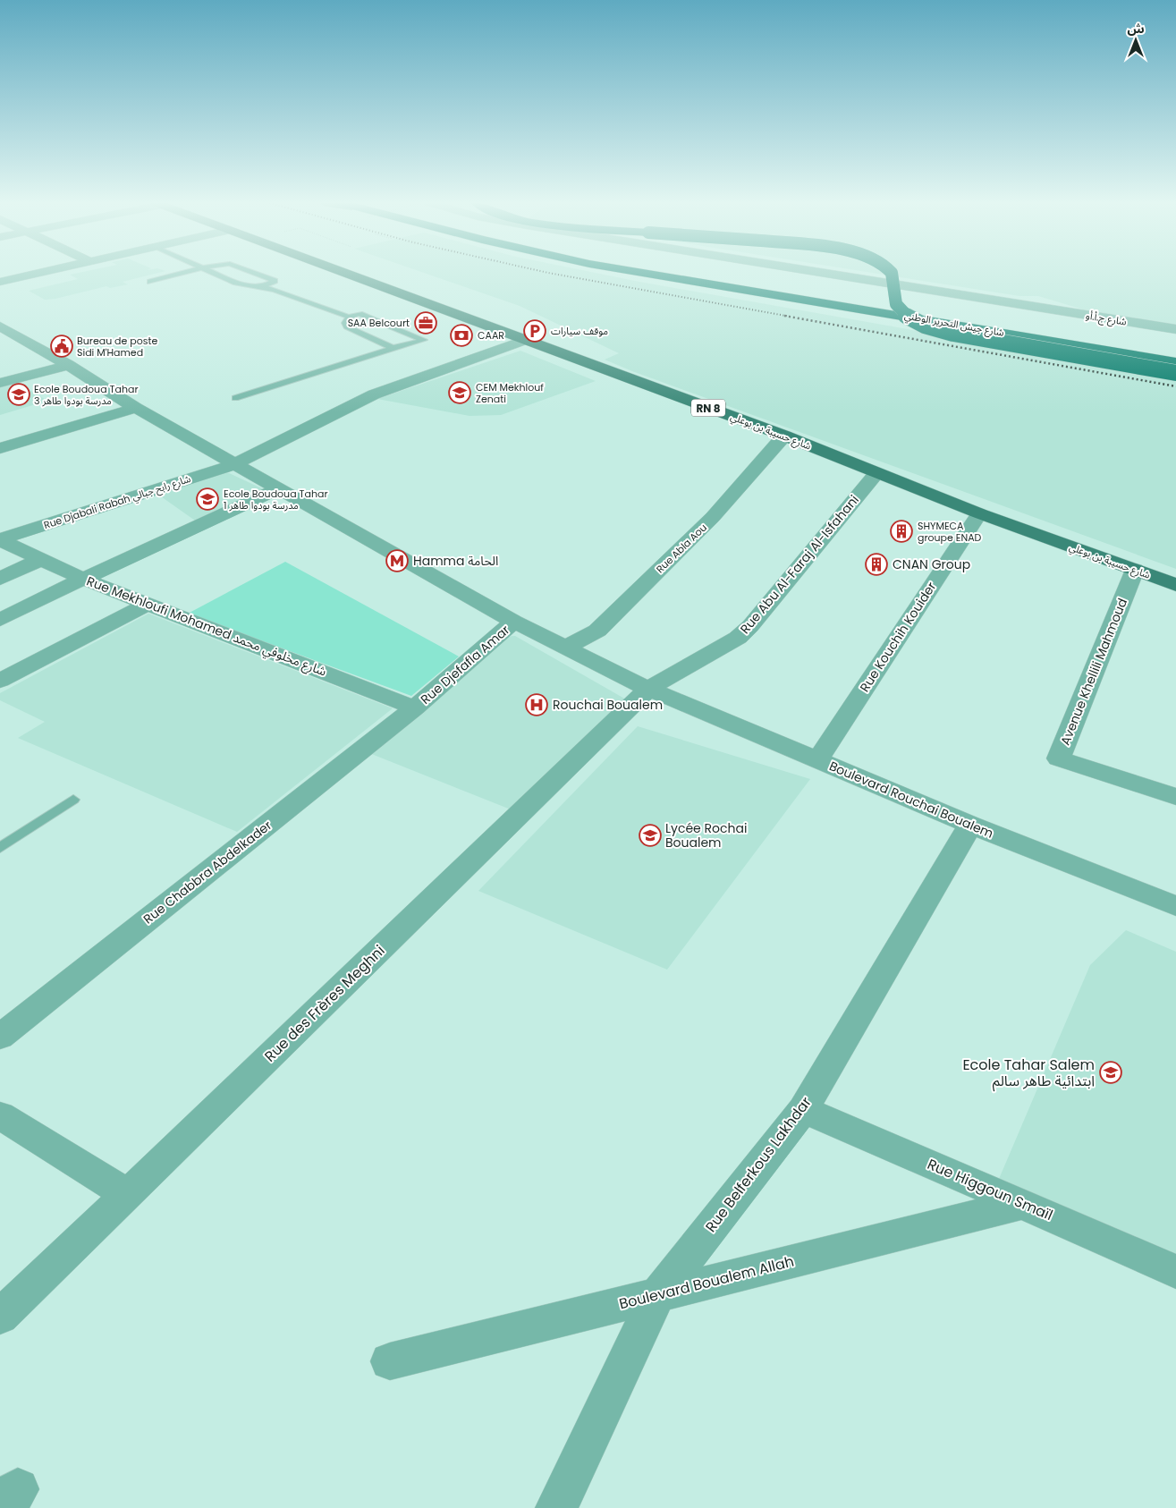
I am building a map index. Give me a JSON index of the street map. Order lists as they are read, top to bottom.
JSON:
{
  "streets": {
    "highway": ["شارع جيش التحرير الوطني"],
    "main road": ["RN 8", "شارع حسيبة بن بوعلي"],
    "street": [
      "شارع ج.أ.أو",
      "Rue Djabali Rabah شارع رابح جبالي",
      "Rue Abla Aou",
      "Rue Abu Al-Faraj Al-Isfahani",
      "Rue Mekhloufi Mohamed شارع مخلوفي محمد",
      "Rue Kouchih Kouider",
      "Rue Djefafla Amar",
      "Avenue Khellili Mahmoud",
      "Boulevard Rouchai Boualem",
      "Rue Chabbra Abdelkader",
      "Rue des Frères Meghni",
      "Rue Belferkous Lakhdar",
      "Rue Higgoun Smaïl",
      "Boulevard Boualem Allah"
    ]
  },
  "crossings": [
    ["شارع حسيبة بن بوعلي", "Rue Djabali Rabah شارع رابح جبالي"],
    ["شارع حسيبة بن بوعلي", "Rue Abla Aou"],
    ["شارع حسيبة بن بوعلي", "Rue Abu Al-Faraj Al-Isfahani"],
    ["شارع حسيبة بن بوعلي", "Rue Kouchih Kouider"],
    ["شارع حسيبة بن بوعلي", "Avenue Khellili Mahmoud"],
    ["Rue Djabali Rabah شارع رابح جبالي", "Rue Mekhloufi Mohamed شارع مخلوفي محمد"],
    ["Rue Djabali Rabah شارع رابح جبالي", "Boulevard Rouchai Boualem"],
    ["Rue Abla Aou", "Boulevard Rouchai Boualem"],
    ["Rue Abu Al-Faraj Al-Isfahani", "Boulevard Rouchai Boualem"],
    ["Rue Abu Al-Faraj Al-Isfahani", "Rue des Frères Meghni"],
    ["Rue Mekhloufi Mohamed شارع مخلوفي محمد", "Rue Djefafla Amar"],
    ["Rue Mekhloufi Mohamed شارع مخلوفي محمد", "Rue Chabbra Abdelkader"],
    ["Rue Kouchih Kouider", "Boulevard Rouchai Boualem"],
    ["Rue Djefafla Amar", "Boulevard Rouchai Boualem"],
    ["Rue Djefafla Amar", "Rue Chabbra Abdelkader"],
    ["Boulevard Rouchai Boualem", "Rue des Frères Meghni"],
    ["Boulevard Rouchai Boualem", "Rue Belferkous Lakhdar"],
    ["Rue Belferkous Lakhdar", "Rue Higgoun Smaïl"],
    ["Rue Belferkous Lakhdar", "Boulevard Boualem Allah"],
    ["Rue Higgoun Smaïl", "Boulevard Boualem Allah"]
  ],
  "places": {
    "office": ["SAA Belcourt"],
    "parking": ["موقف سيارات"],
    "bank": ["CAAR"],
    "public building": ["Bureau de poste Sidi M'Hamed"],
    "school or university": [
      "CEM Mekhlouf Zenati",
      "Ecole Boudoua Tahar 3 مدرسة بودوا طاهر",
      "Ecole Boudoua Tahar 1 مدرسة بودوا طاهر",
      "Lycée Rochai Boualem",
      "Ecole Tahar Salem ابتدائية طاهر سالم"
    ],
    "building": ["SHYMECA groupe ENAD", "CNAN Group"],
    "metro station": ["Hamma الحامة"],
    "hospital": ["Rouchai Boualem"]
  },
  "north": "top"
}
